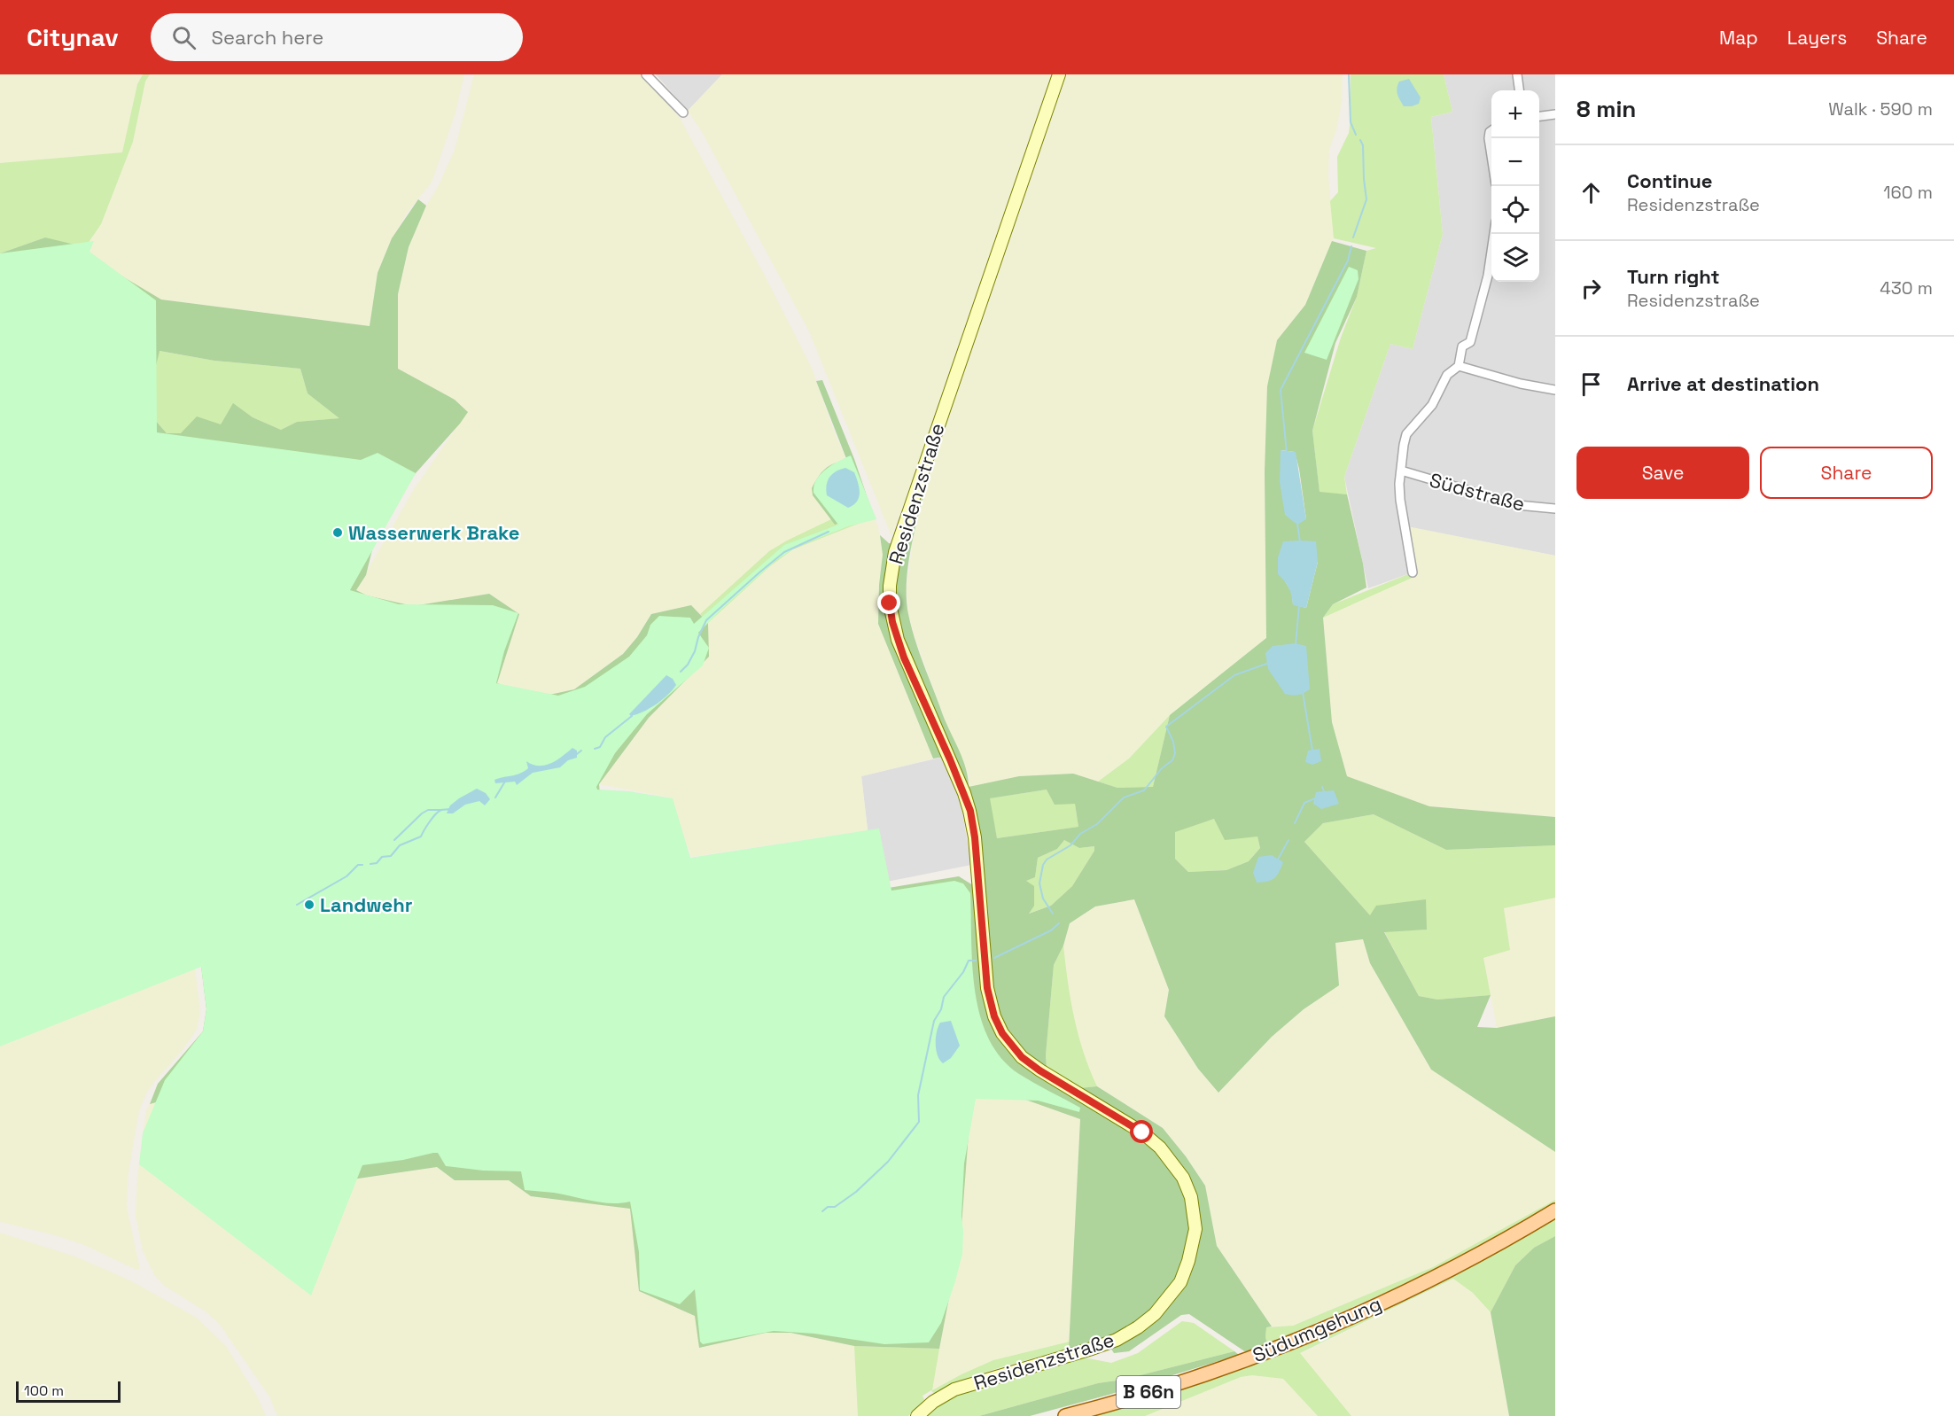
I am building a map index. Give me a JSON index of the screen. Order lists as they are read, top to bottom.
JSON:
{
  "streets": {
    "main road": ["Residenzstraße", "Südumgehung", "B 66n"],
    "street": ["Südstraße"]
  },
  "places": ["Wasserwerk Brake", "Landwehr"],
  "scale_bar": "100 m",
  "page": {
    "header": "Citynav",
    "search": "Search here",
    "nav": ["Map", "Layers", "Share"],
    "heading": ["8 min", "Walk · 590 m"],
    "map_buttons": ["+", "−"],
    "list": [
      ["Continue", "Residenzstraße", "160 m"],
      ["Turn right", "Residenzstraße", "430 m"],
      "Arrive at destination"
    ],
    "buttons": ["Save", "Share"],
    "scale": "100 m"
  }
}
